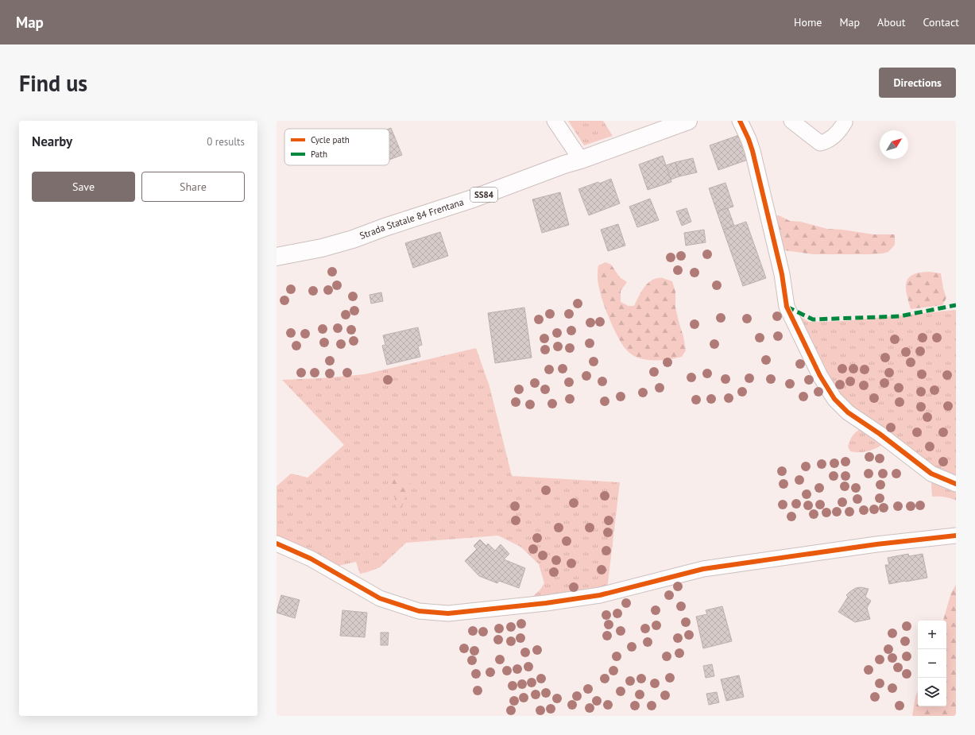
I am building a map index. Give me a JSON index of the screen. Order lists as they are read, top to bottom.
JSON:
{
  "streets": {
    "main road": ["SS84", "Strada Statale 84 Frentana"]
  },
  "legend": ["Cycle path", "Path"],
  "north": "top right",
  "page": {
    "header": "Map",
    "nav": [
      "Home",
      "Map",
      "About",
      "Contact"
    ],
    "buttons": [
      "Directions",
      ["Save", "Share"]
    ],
    "title": "Find us",
    "heading": ["Nearby", "0 results"],
    "map_buttons": ["+", "−"]
  }
}
